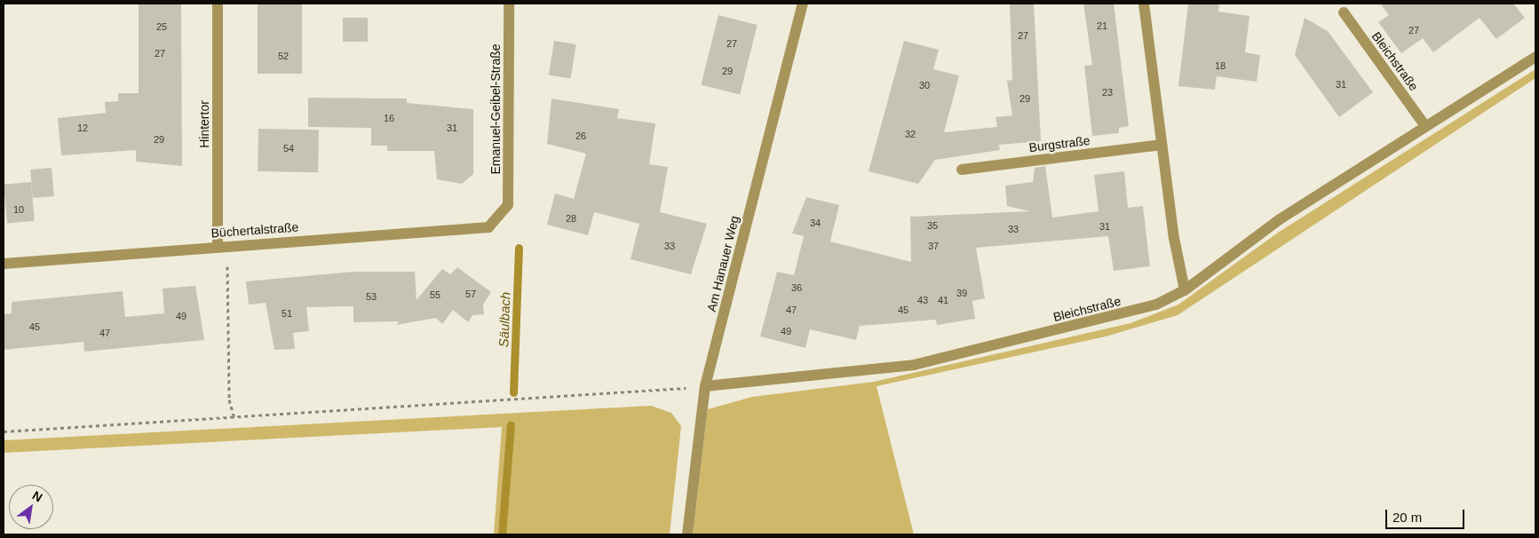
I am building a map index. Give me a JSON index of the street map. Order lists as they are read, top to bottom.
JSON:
{
  "streets": {
    "street": [
      "Bleichstraße",
      "Emanuel-Geibel-Straße",
      "Hintertor",
      "Burgstraße",
      "Büchertalstraße",
      "Am Hanauer Weg"
    ]
  },
  "crossings": [
    ["Bleichstraße", "Am Hanauer Weg"],
    ["Emanuel-Geibel-Straße", "Büchertalstraße"],
    ["Hintertor", "Büchertalstraße"]
  ],
  "water": ["Säulbach"],
  "house_numbers": [
    "21",
    "25",
    "27",
    "27",
    "27",
    "27",
    "52",
    "18",
    "29",
    "31",
    "30",
    "23",
    "29",
    "16",
    "12",
    "31",
    "32",
    "26",
    "29",
    "54",
    "10",
    "28",
    "34",
    "35",
    "31",
    "33",
    "33",
    "37",
    "36",
    "39",
    "57",
    "55",
    "53",
    "43",
    "41",
    "47",
    "45",
    "51",
    "49",
    "45",
    "49",
    "47"
  ],
  "scale_bar": "20 m",
  "north": "top right"
}
